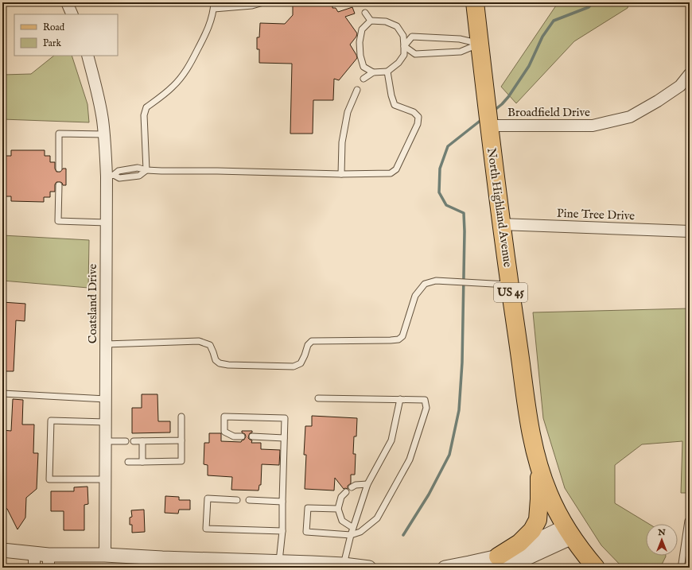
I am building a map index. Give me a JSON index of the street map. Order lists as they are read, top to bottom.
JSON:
{
  "streets": {
    "main road": ["North Highland Avenue", "US 45"],
    "street": ["Broadfield Drive", "Pine Tree Drive", "Coatsland Drive"]
  },
  "crossings": [
    ["Broadfield Drive", "North Highland Avenue"],
    ["North Highland Avenue", "Pine Tree Drive"]
  ],
  "legend": ["Road", "Park"],
  "north": "top"
}
